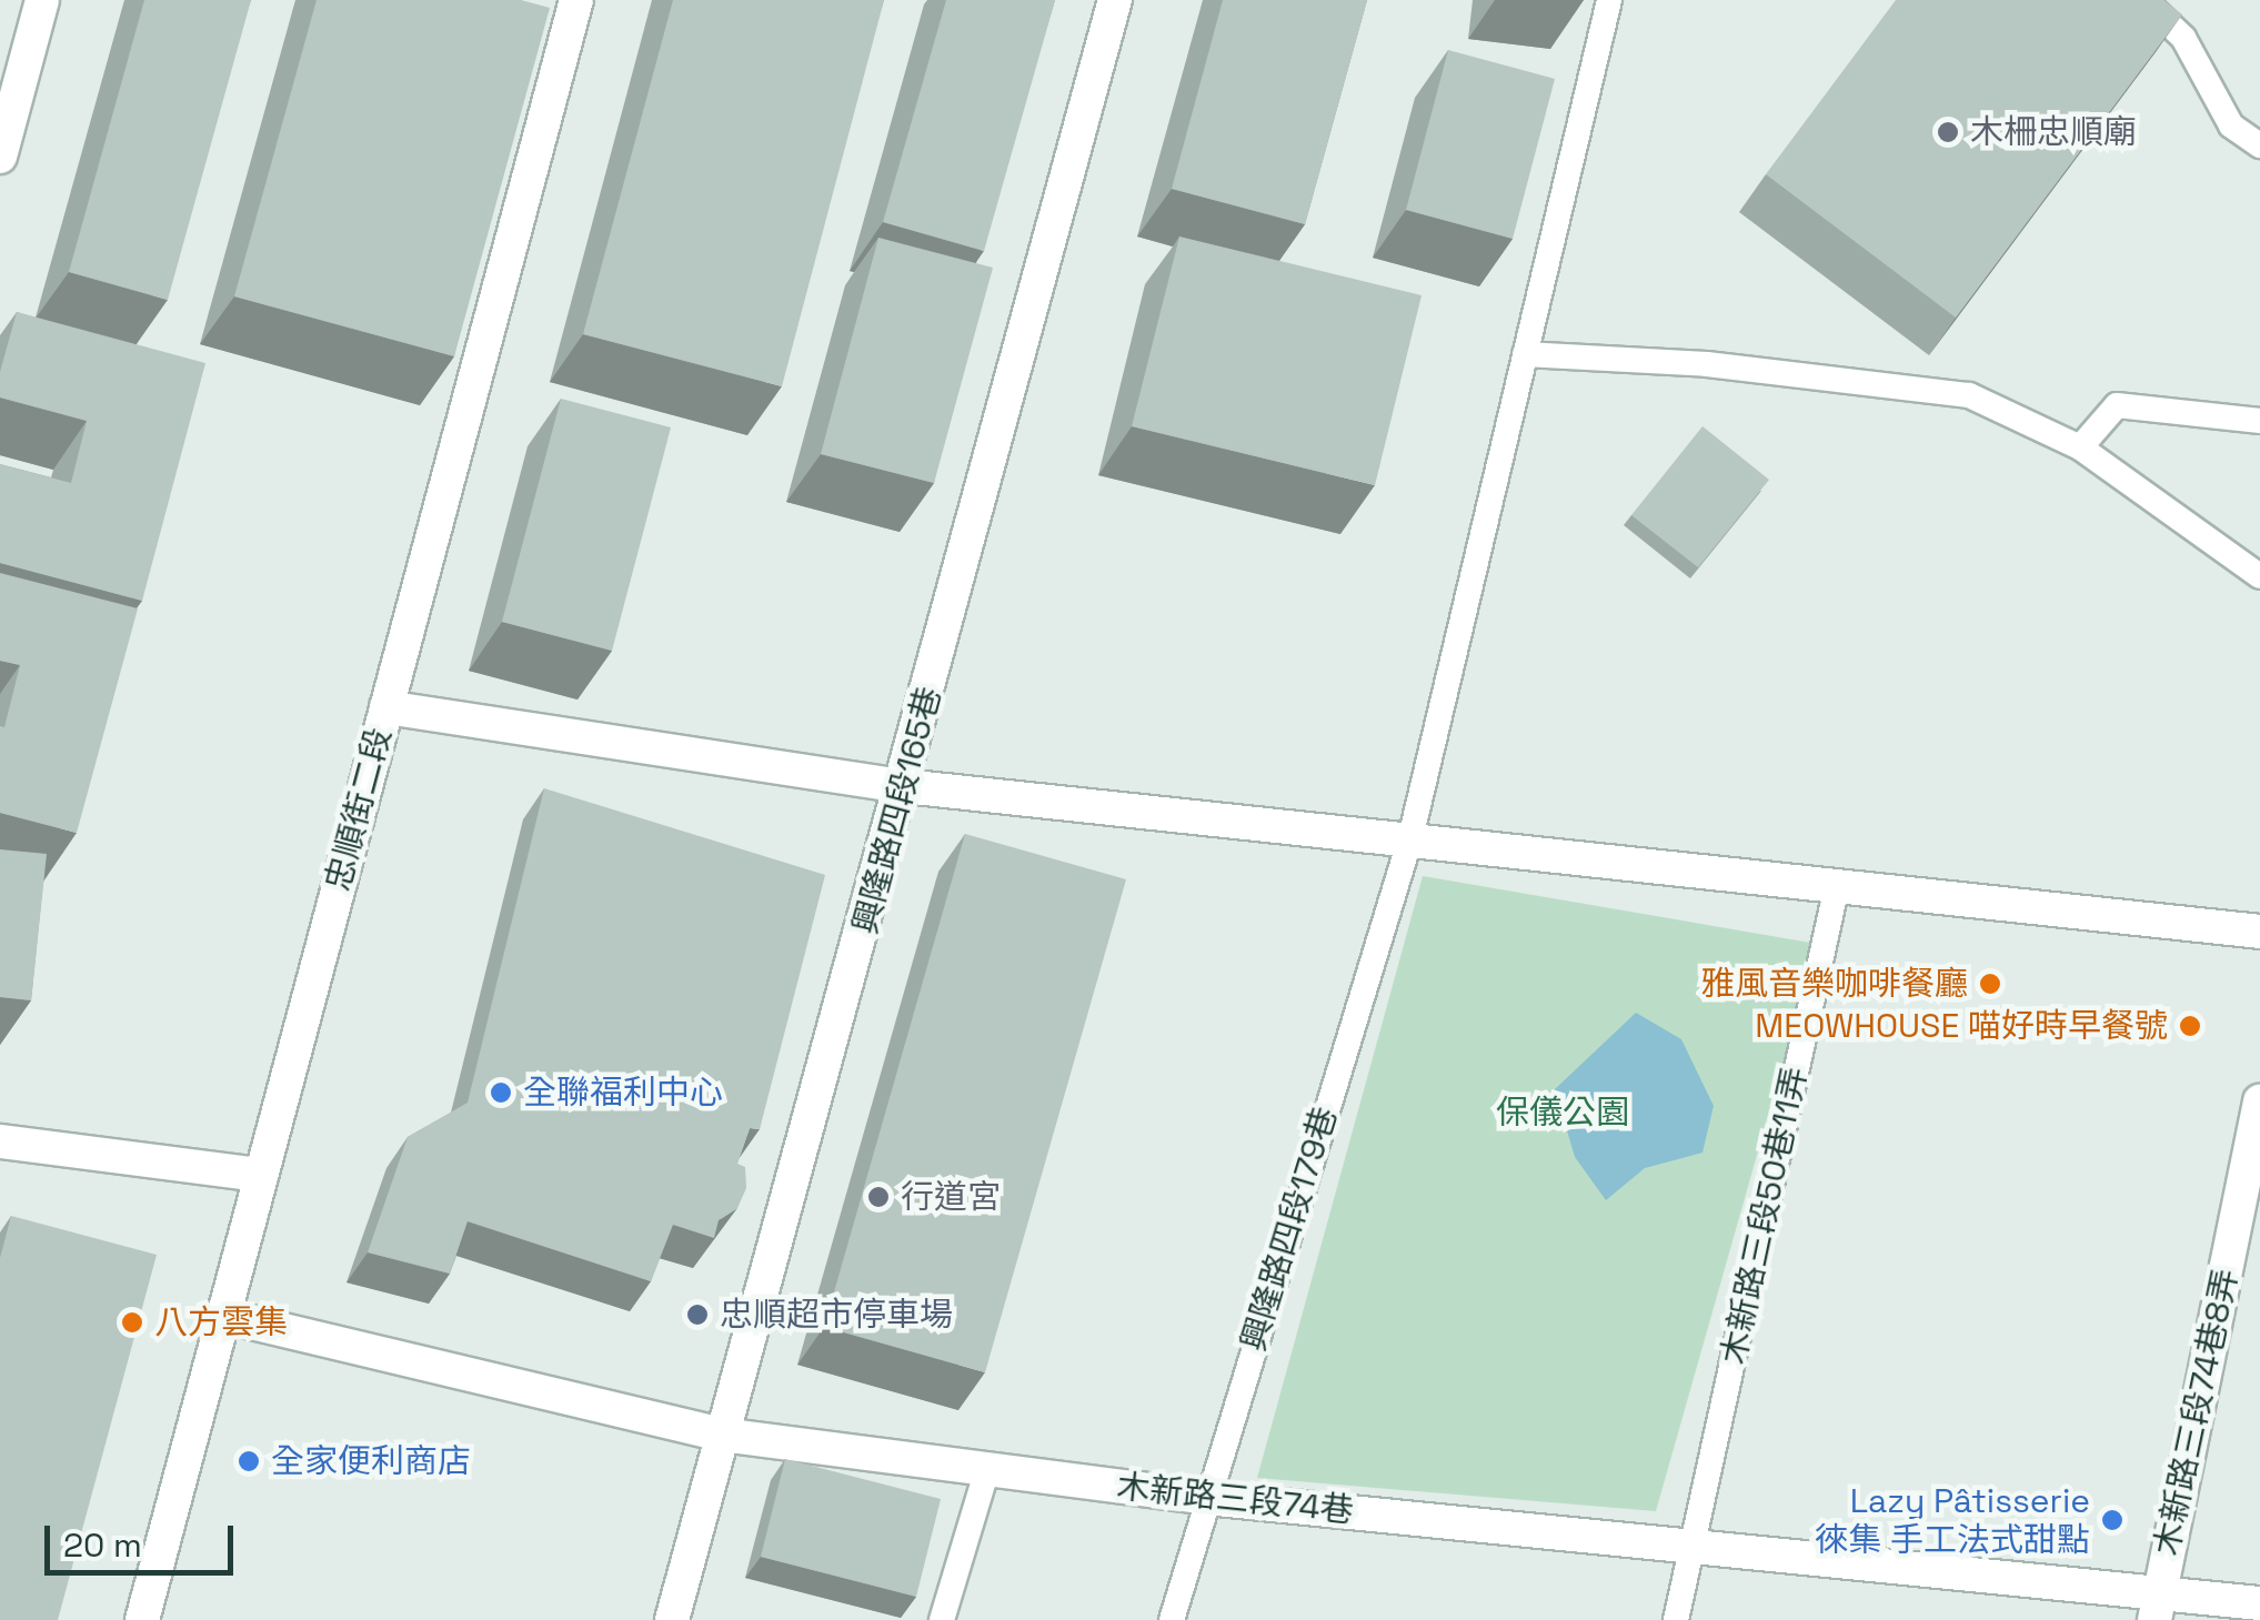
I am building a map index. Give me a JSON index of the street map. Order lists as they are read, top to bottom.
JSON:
{
  "streets": {
    "street": [
      "忠順街二段",
      "興隆路四段165巷",
      "木新路三段74巷8弄",
      "木新路三段74巷"
    ],
    "lane": ["木新路三段50巷11弄", "興隆路四段179巷"]
  },
  "crossings": [
    ["忠順街二段", "木新路三段74巷"],
    ["興隆路四段165巷", "木新路三段74巷"],
    ["木新路三段50巷11弄", "木新路三段74巷"],
    ["興隆路四段179巷", "木新路三段74巷"],
    ["木新路三段74巷8弄", "木新路三段74巷"]
  ],
  "parks": ["保儀公園"],
  "places": [
    "木柵忠順廟",
    "雅風音樂咖啡餐廳",
    "MEOWHOUSE 喵好時早餐號",
    "全聯福利中心",
    "行道宮",
    "忠順超市停車場",
    "八方雲集",
    "全家便利商店",
    "Lazy Pâtisserie 徠集 手工法式甜點"
  ],
  "scale_bar": "20 m"
}
